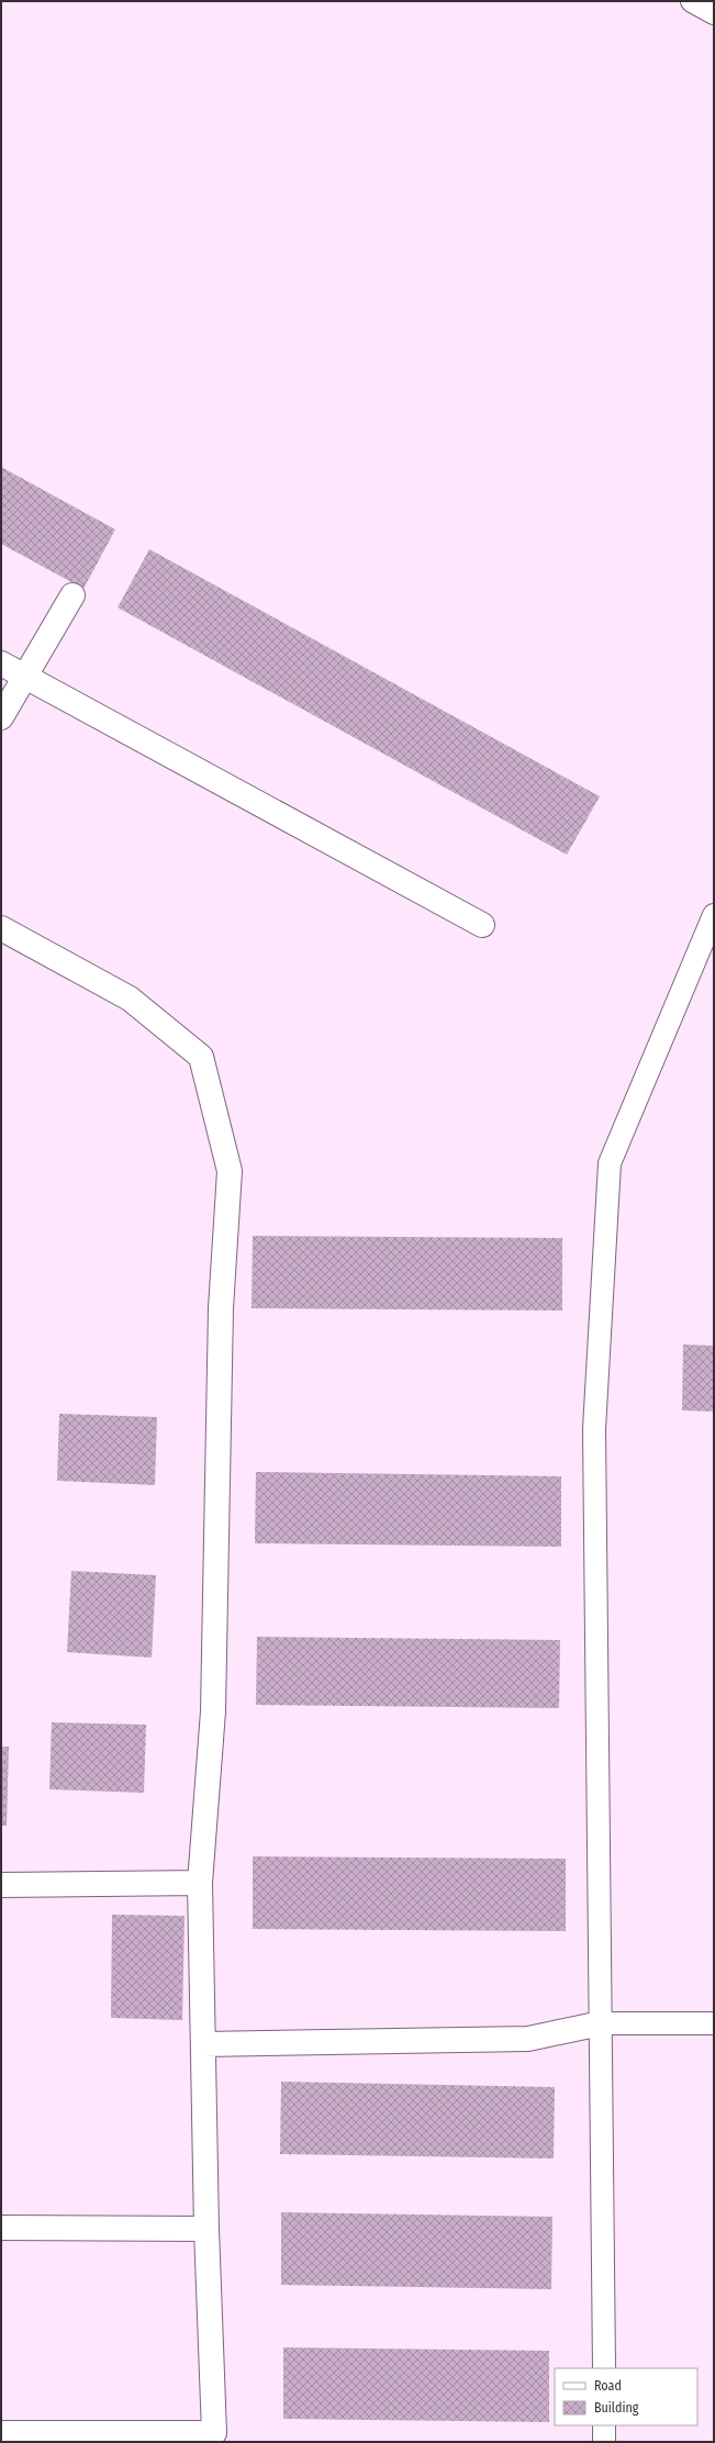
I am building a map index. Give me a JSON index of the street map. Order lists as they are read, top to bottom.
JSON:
{
  "legend": ["Road", "Building"]
}
